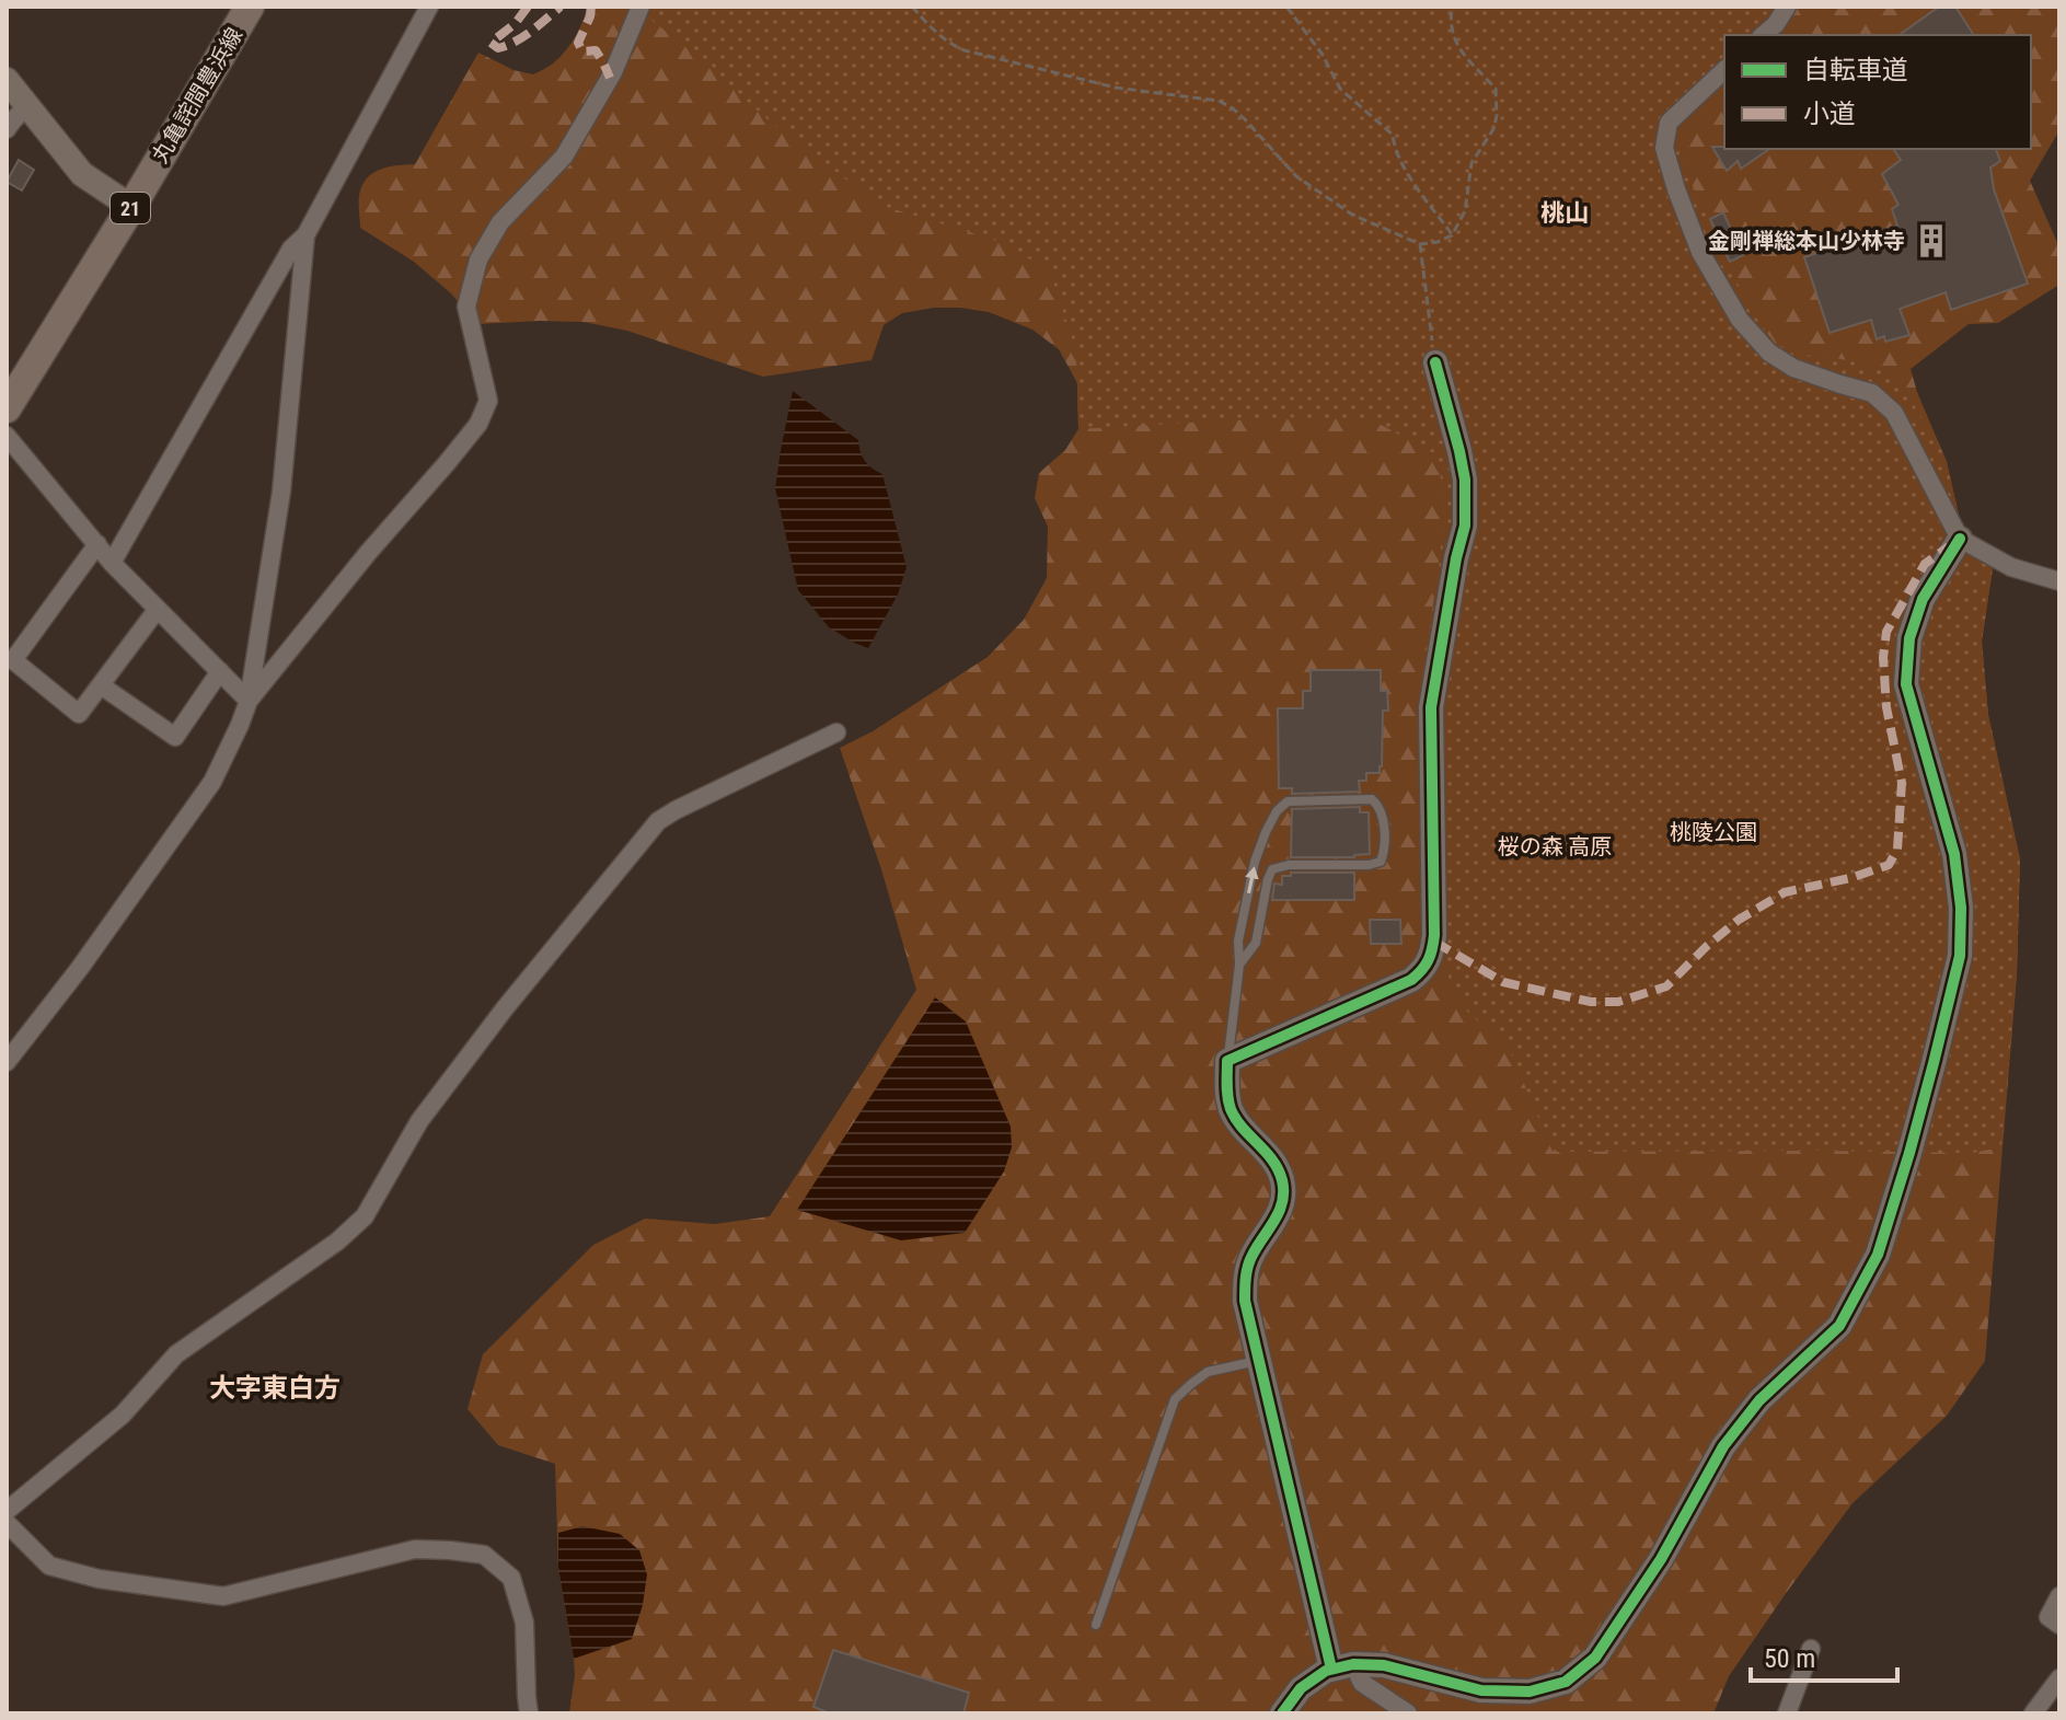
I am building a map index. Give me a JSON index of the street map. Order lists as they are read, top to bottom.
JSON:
{
  "streets": {
    "main road": ["丸亀詫間豊浜線", "21"]
  },
  "districts": ["桃山", "大字東白方"],
  "parks": ["桃陵公園", "桜の森 高原"],
  "places": {
    "building": ["金剛禅総本山少林寺"]
  },
  "legend": ["自転車道", "小道"],
  "scale_bar": "50 m"
}
